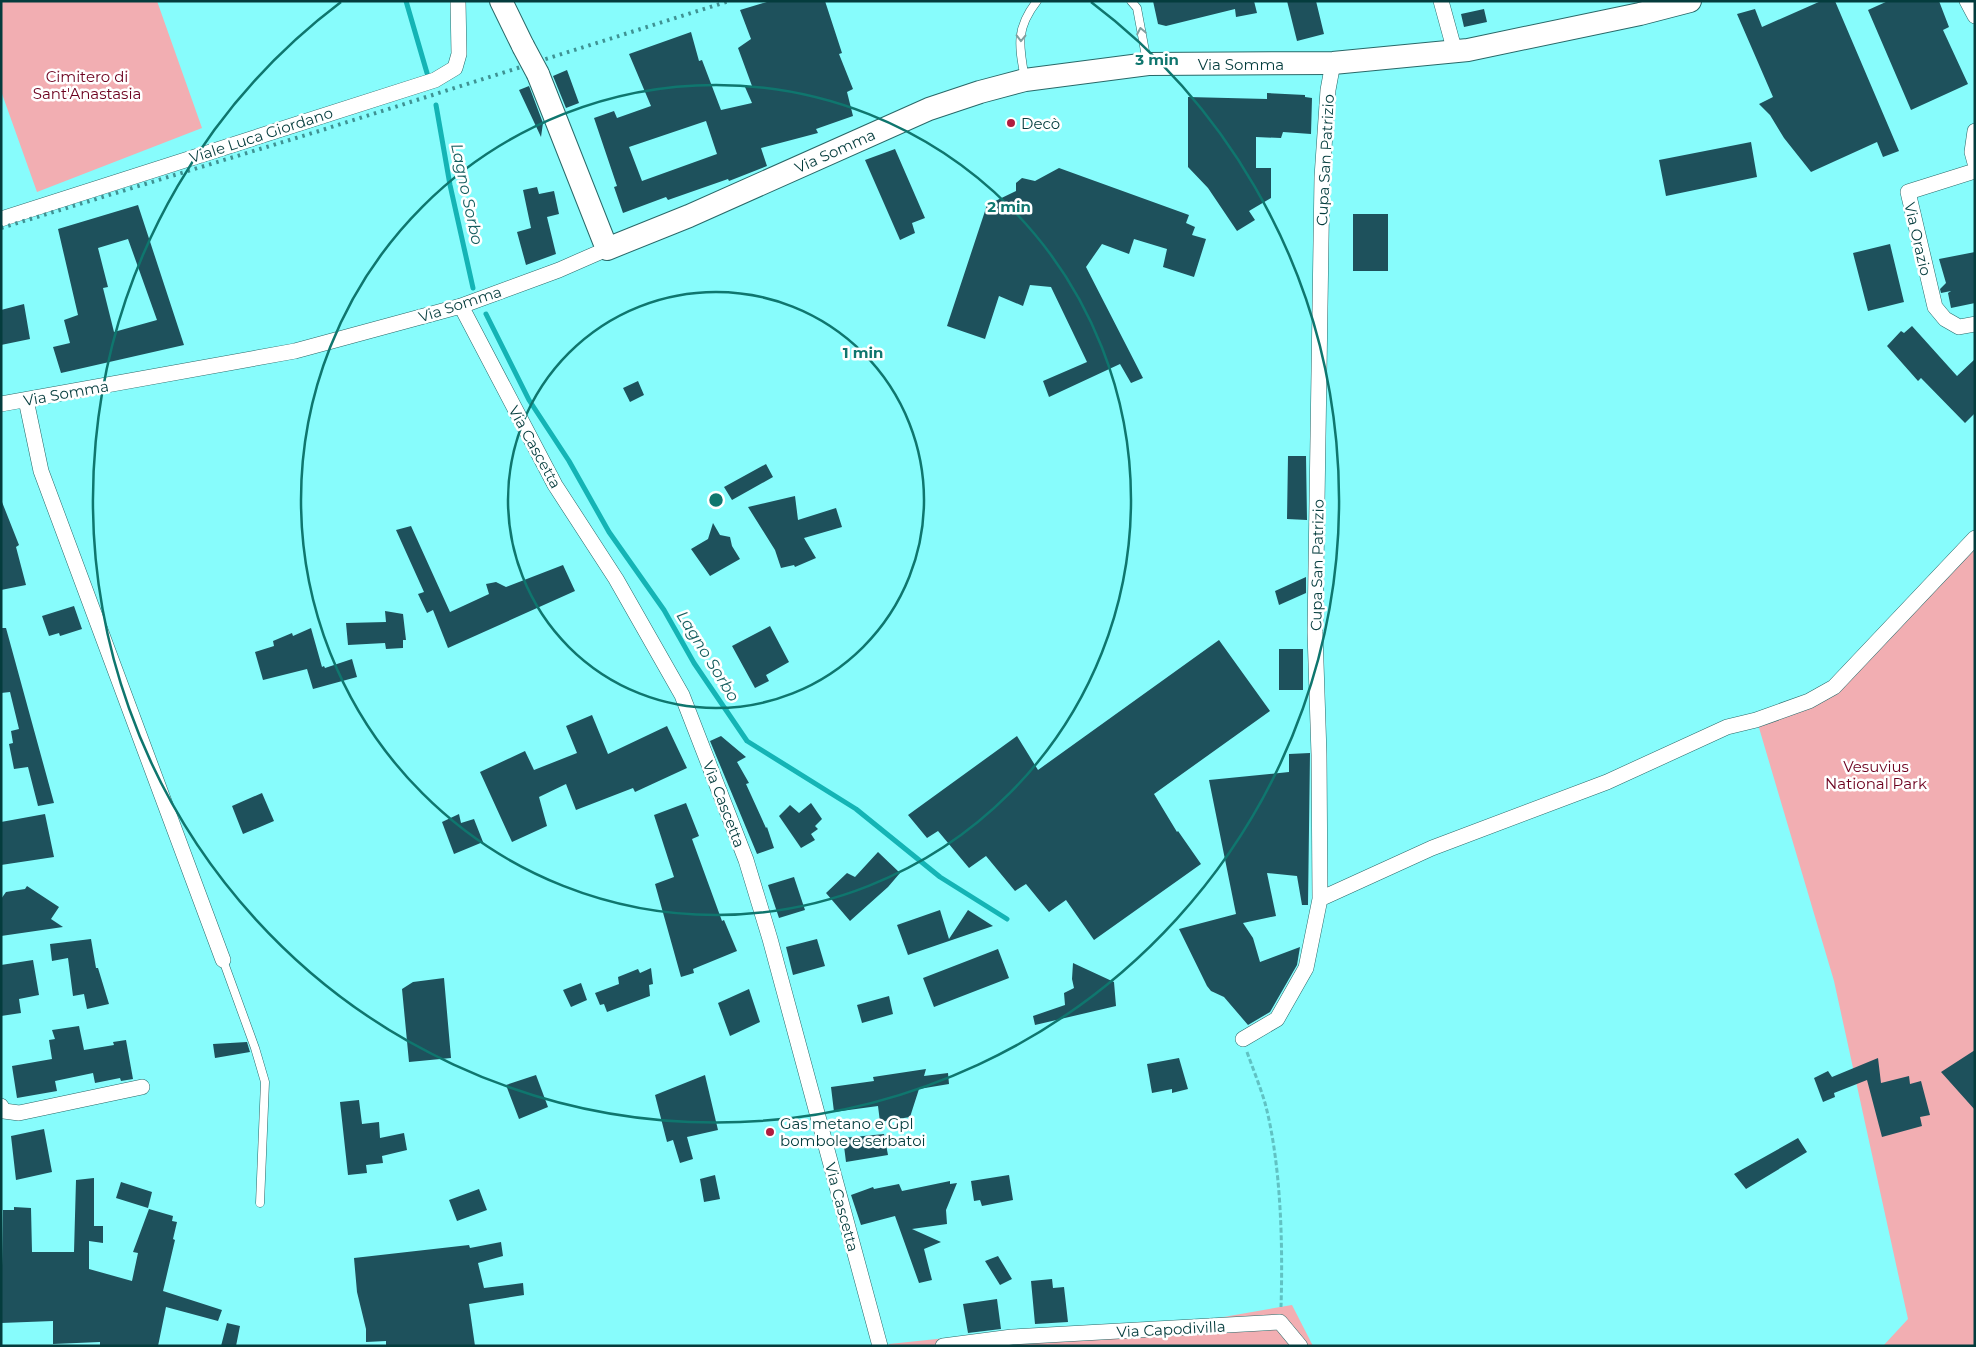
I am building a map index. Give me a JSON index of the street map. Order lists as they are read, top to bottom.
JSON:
{
  "streets": {
    "main road": ["Via Somma"],
    "street": [
      "Viale Luca Giordano",
      "Cupa San Patrizio",
      "Via Orazio",
      "Via Cascetta",
      "Via Capodivilla"
    ]
  },
  "crossings": [
    ["Via Somma", "Cupa San Patrizio"],
    ["Via Somma", "Via Cascetta"]
  ],
  "water": ["Lagno Sorbo"],
  "parks": ["Cimitero di Sant'Anastasia", "Vesuvius National Park"],
  "places": ["Decò", "Gas metano e Gpl bombole e serbatoi"],
  "rings": ["3 min", "2 min", "1 min"]
}
